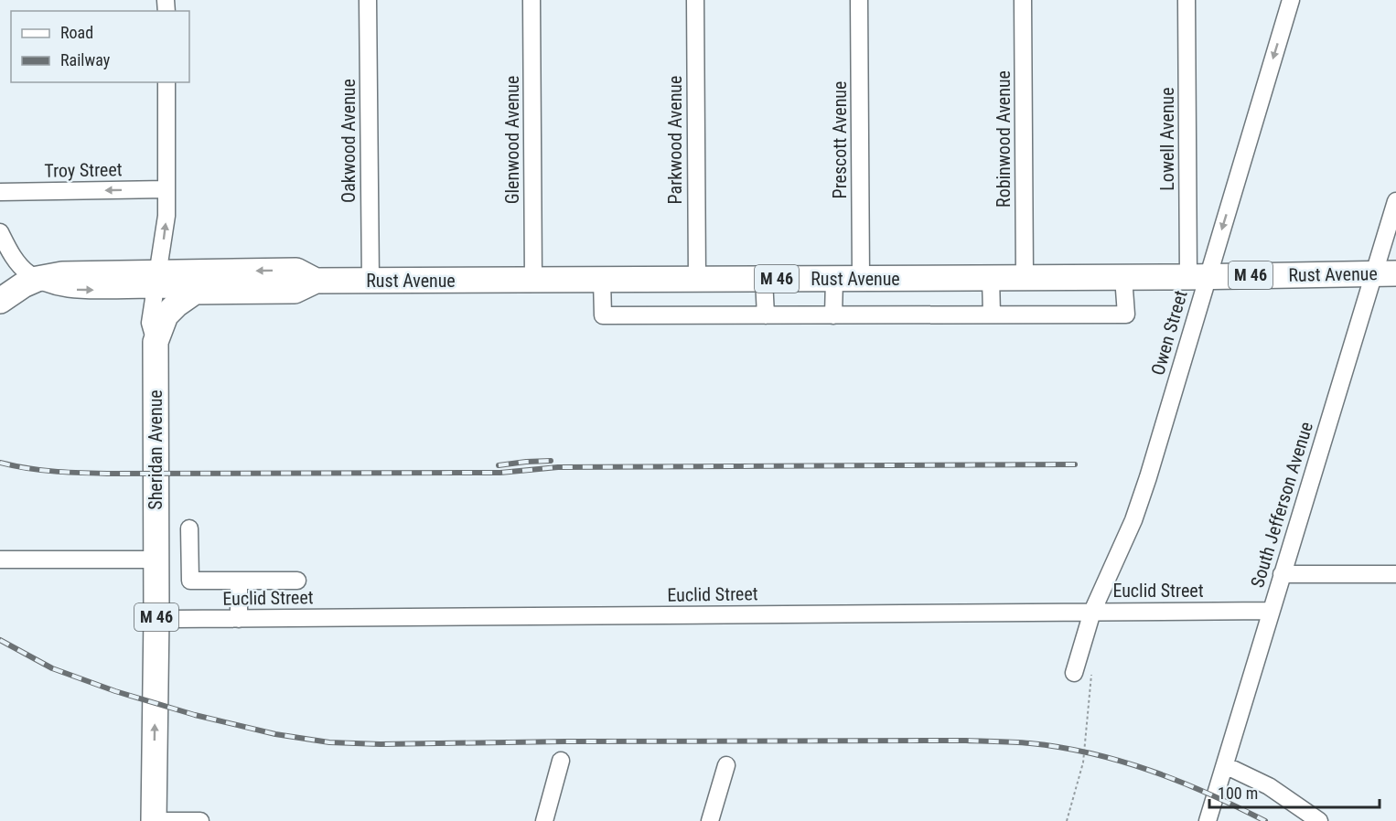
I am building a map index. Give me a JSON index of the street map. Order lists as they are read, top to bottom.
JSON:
{
  "streets": {
    "highway": ["Rust Avenue", "M 46", "Sheridan Avenue"],
    "street": [
      "Robinwood Avenue",
      "Lowell Avenue",
      "Glenwood Avenue",
      "Parkwood Avenue",
      "Prescott Avenue",
      "Oakwood Avenue",
      "Troy Street",
      "Owen Street",
      "South Jefferson Avenue",
      "Euclid Street"
    ]
  },
  "crossings": [
    ["Robinwood Avenue", "Rust Avenue"],
    ["Lowell Avenue", "Rust Avenue"],
    ["Lowell Avenue", "Owen Street"],
    ["Glenwood Avenue", "Rust Avenue"],
    ["Parkwood Avenue", "Rust Avenue"],
    ["Prescott Avenue", "Rust Avenue"],
    ["Oakwood Avenue", "Rust Avenue"],
    ["Troy Street", "Sheridan Avenue"],
    ["Rust Avenue", "M 46"],
    ["Rust Avenue", "Owen Street"],
    ["Rust Avenue", "Sheridan Avenue"],
    ["Rust Avenue", "South Jefferson Avenue"],
    ["M 46", "Sheridan Avenue"],
    ["Owen Street", "Euclid Street"],
    ["Sheridan Avenue", "Euclid Street"],
    ["South Jefferson Avenue", "Euclid Street"]
  ],
  "one_way": ["Troy Street", "Owen Street", "Sheridan Avenue"],
  "legend": ["Road", "Railway"],
  "scale_bar": "100 m"
}
